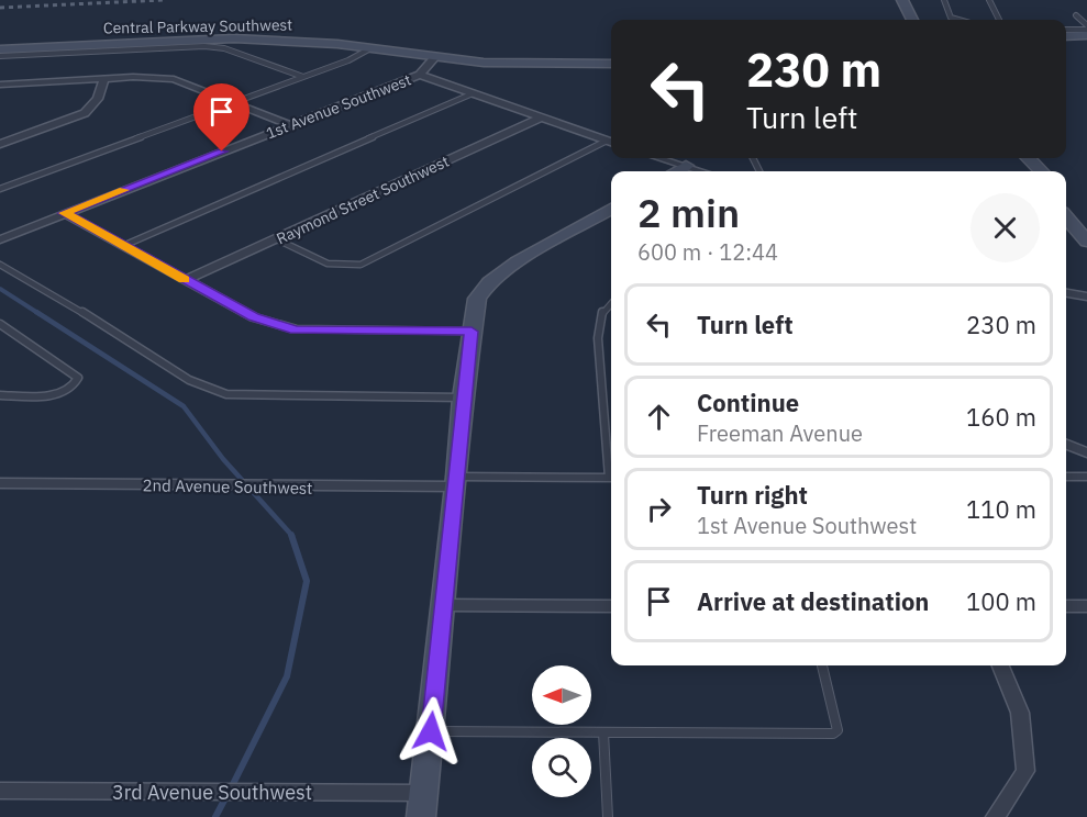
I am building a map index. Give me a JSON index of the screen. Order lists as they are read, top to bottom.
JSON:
{
  "streets": {
    "street": [
      "Central Parkway Southwest",
      "1st Avenue Southwest",
      "Raymond Street Southwest",
      "2nd Avenue Southwest",
      "3rd Avenue Southwest"
    ]
  },
  "north": "left",
  "page": {
    "turn": ["230 m", "Turn left"],
    "heading": ["2 min", "600 m · 12:44"],
    "list": [
      {
        "name": "Turn left",
        "value": "230 m"
      },
      {
        "name": "Continue",
        "note": "Freeman Avenue",
        "value": "160 m"
      },
      {
        "name": "Turn right",
        "note": "1st Avenue Southwest",
        "value": "110 m"
      },
      {
        "name": "Arrive at destination",
        "value": "100 m"
      }
    ]
  }
}
